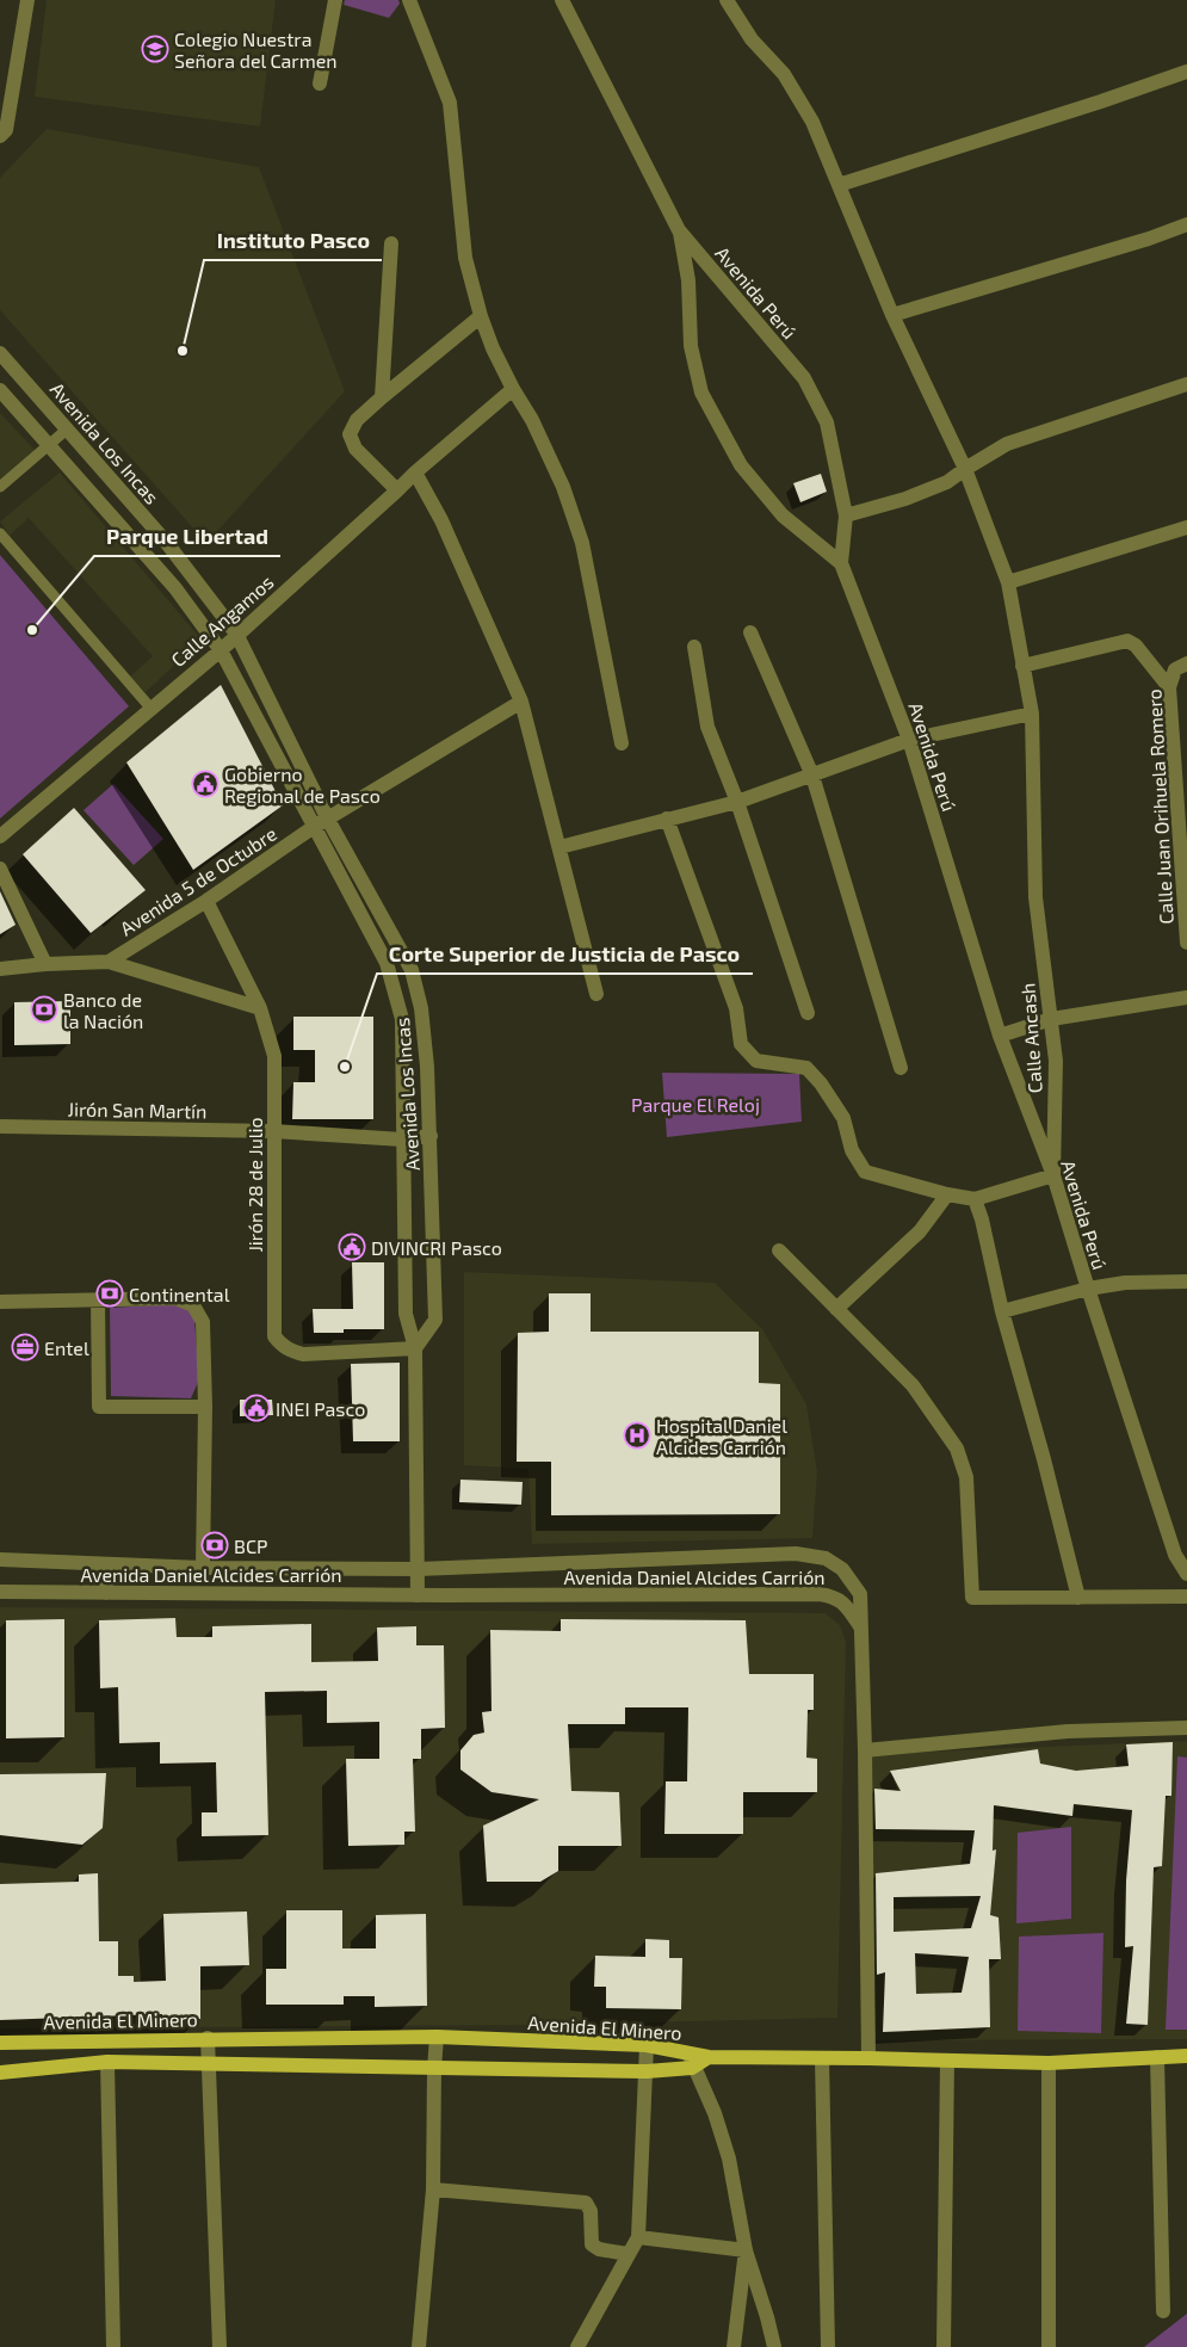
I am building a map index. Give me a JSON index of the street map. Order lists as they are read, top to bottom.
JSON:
{
  "streets": {
    "main road": ["Avenida El Minero"],
    "street": [
      "Avenida Perú",
      "Avenida Los Incas",
      "Calle Angamos",
      "Calle Juan Orihuela Romero",
      "Avenida 5 de Octubre",
      "Calle Ancash",
      "Jirón San Martín",
      "Jirón 28 de Julio",
      "Avenida Daniel Alcides Carrión"
    ]
  },
  "crossings": [
    ["Avenida Perú", "Calle Ancash"],
    ["Avenida Los Incas", "Calle Angamos"],
    ["Avenida Los Incas", "Avenida 5 de Octubre"],
    ["Avenida Los Incas", "Jirón San Martín"],
    ["Avenida Los Incas", "Jirón 28 de Julio"],
    ["Avenida Los Incas", "Avenida Daniel Alcides Carrión"],
    ["Avenida 5 de Octubre", "Jirón 28 de Julio"],
    ["Jirón San Martín", "Jirón 28 de Julio"]
  ],
  "parks": ["Parque El Reloj"],
  "places": {
    "school or university": ["Colegio Nuestra Señora del Carmen"],
    "other": ["Instituto Pasco", "Parque Libertad", "Corte Superior de Justicia de Pasco"],
    "public building": ["Gobierno Regional de Pasco", "DIVINCRI Pasco", "INEI Pasco"],
    "bank": ["Banco de la Nación", "Continental", "BCP"],
    "office": ["Entel"],
    "hospital": ["Hospital Daniel Alcides Carrión"]
  }
}
